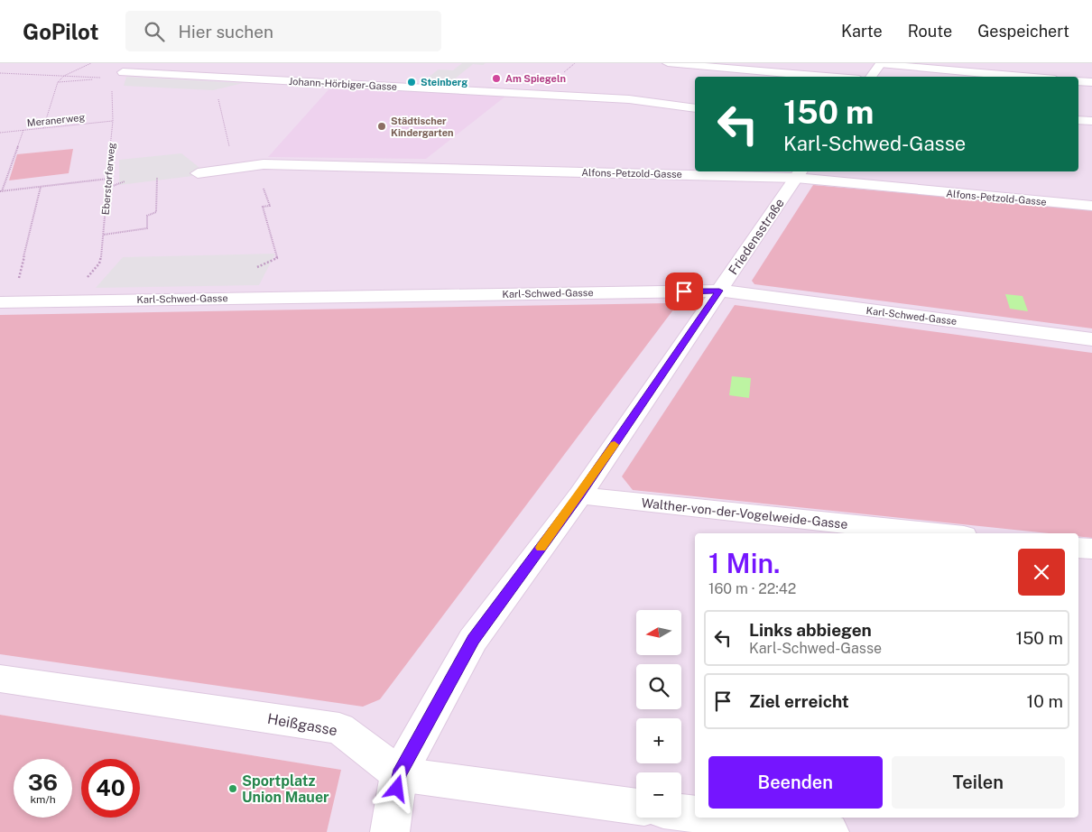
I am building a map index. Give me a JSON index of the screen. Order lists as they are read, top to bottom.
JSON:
{
  "streets": {
    "street": [
      "Johann-Hörbiger-Gasse",
      "Alfons-Petzold-Gasse",
      "Friedensstraße",
      "Karl-Schwed-Gasse",
      "Walther-von-der-Vogelweide-Gasse",
      "Heißgasse"
    ],
    "path": ["Meranerweg", "Eberstorferweg"]
  },
  "crossings": [
    ["Johann-Hörbiger-Gasse", "Eberstorferweg"],
    ["Meranerweg", "Eberstorferweg"],
    ["Alfons-Petzold-Gasse", "Friedensstraße"],
    ["Eberstorferweg", "Karl-Schwed-Gasse"],
    ["Friedensstraße", "Karl-Schwed-Gasse"],
    ["Friedensstraße", "Walther-von-der-Vogelweide-Gasse"],
    ["Friedensstraße", "Heißgasse"]
  ],
  "places": [
    "Am Spiegeln",
    "Steinberg",
    "Städtischer Kindergarten",
    "Sportplatz Union Mauer"
  ],
  "north": "left",
  "page": {
    "header": "GoPilot",
    "search": "Hier suchen",
    "nav": ["Karte", "Route", "Gespeichert"],
    "turn": ["150 m", "Karl-Schwed-Gasse"],
    "heading": ["1 Min.", "160 m · 22:42"],
    "map_buttons": ["+", "−"],
    "list": [
      {
        "name": "Links abbiegen",
        "note": "Karl-Schwed-Gasse",
        "value": "150 m"
      },
      {
        "name": "Ziel erreicht",
        "value": "10 m"
      }
    ],
    "buttons": ["Beenden", "Teilen"],
    "speed": "36 km/h",
    "limit": "40"
  }
}
